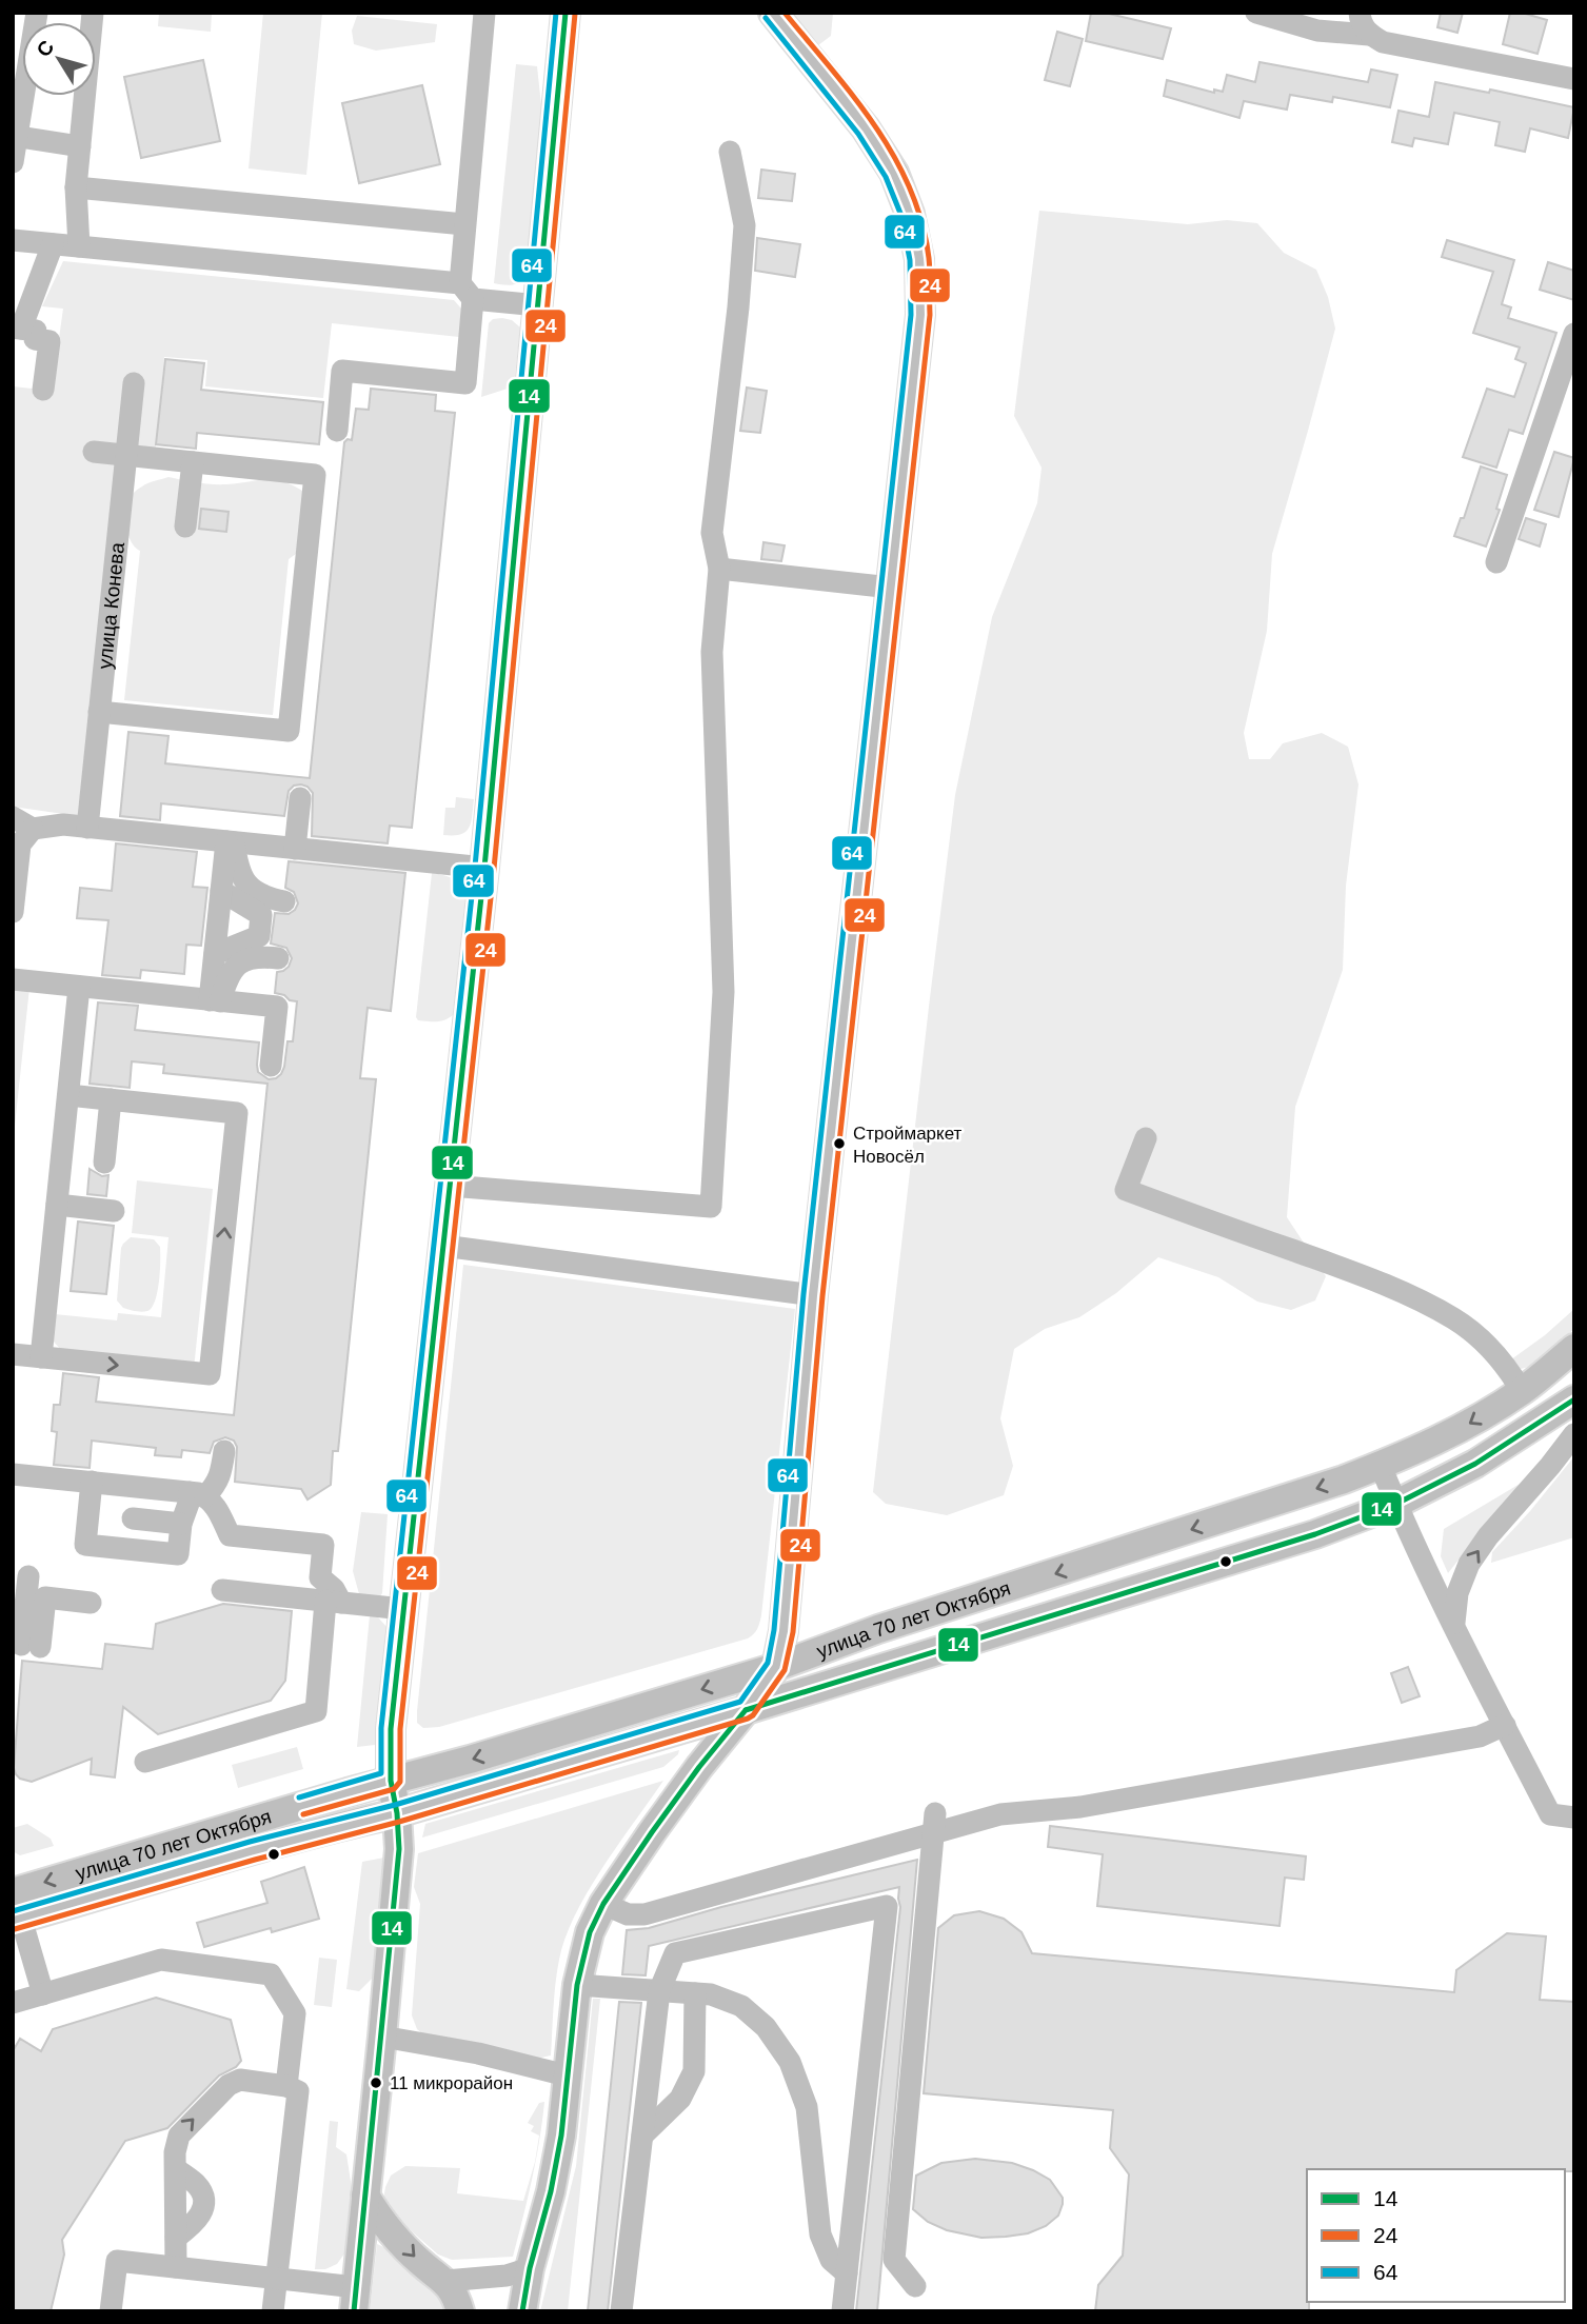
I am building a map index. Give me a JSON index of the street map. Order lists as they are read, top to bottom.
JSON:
{
  "streets": {
    "main road": ["улица 70 лет Октября"],
    "street": ["улица Конева"]
  },
  "places": ["Строймаркет Новосёл", "11 микрорайон"],
  "lines": ["transit line 14", "transit line 24", "transit line 64"],
  "legend": ["14", "24", "64"],
  "north": "top left"
}
